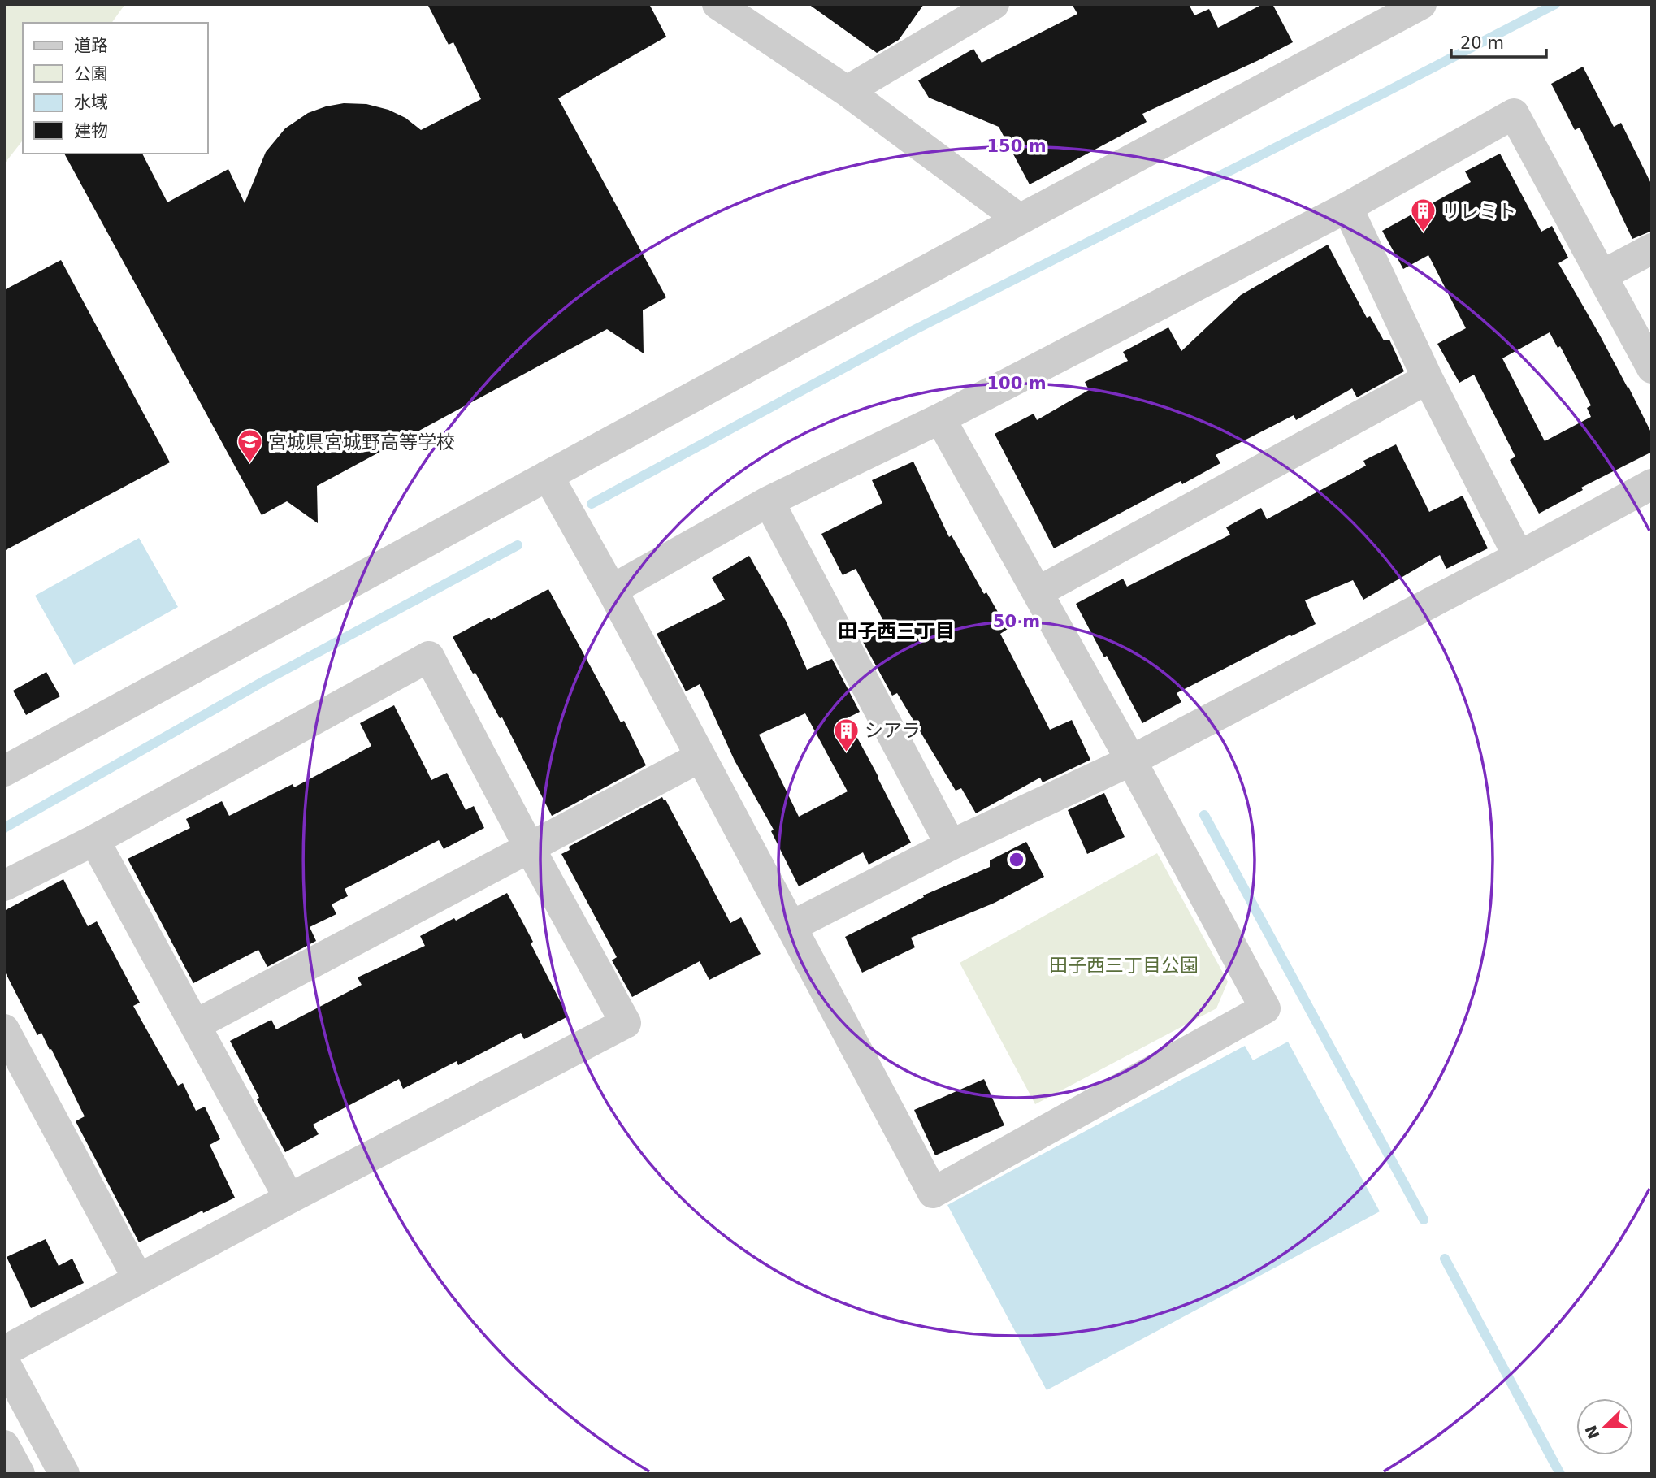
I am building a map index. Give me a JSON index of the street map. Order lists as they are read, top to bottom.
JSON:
{
  "districts": ["田子西三丁目"],
  "parks": ["田子西三丁目公園"],
  "places": {
    "building": ["リレミト", "シアラ"],
    "school or university": ["宮城県宮城野高等学校"]
  },
  "legend": [
    "道路",
    "公園",
    "水域",
    "建物"
  ],
  "scale_bar": "20 m",
  "north": "bottom left",
  "rings": ["150 m", "100 m", "50 m"]
}
